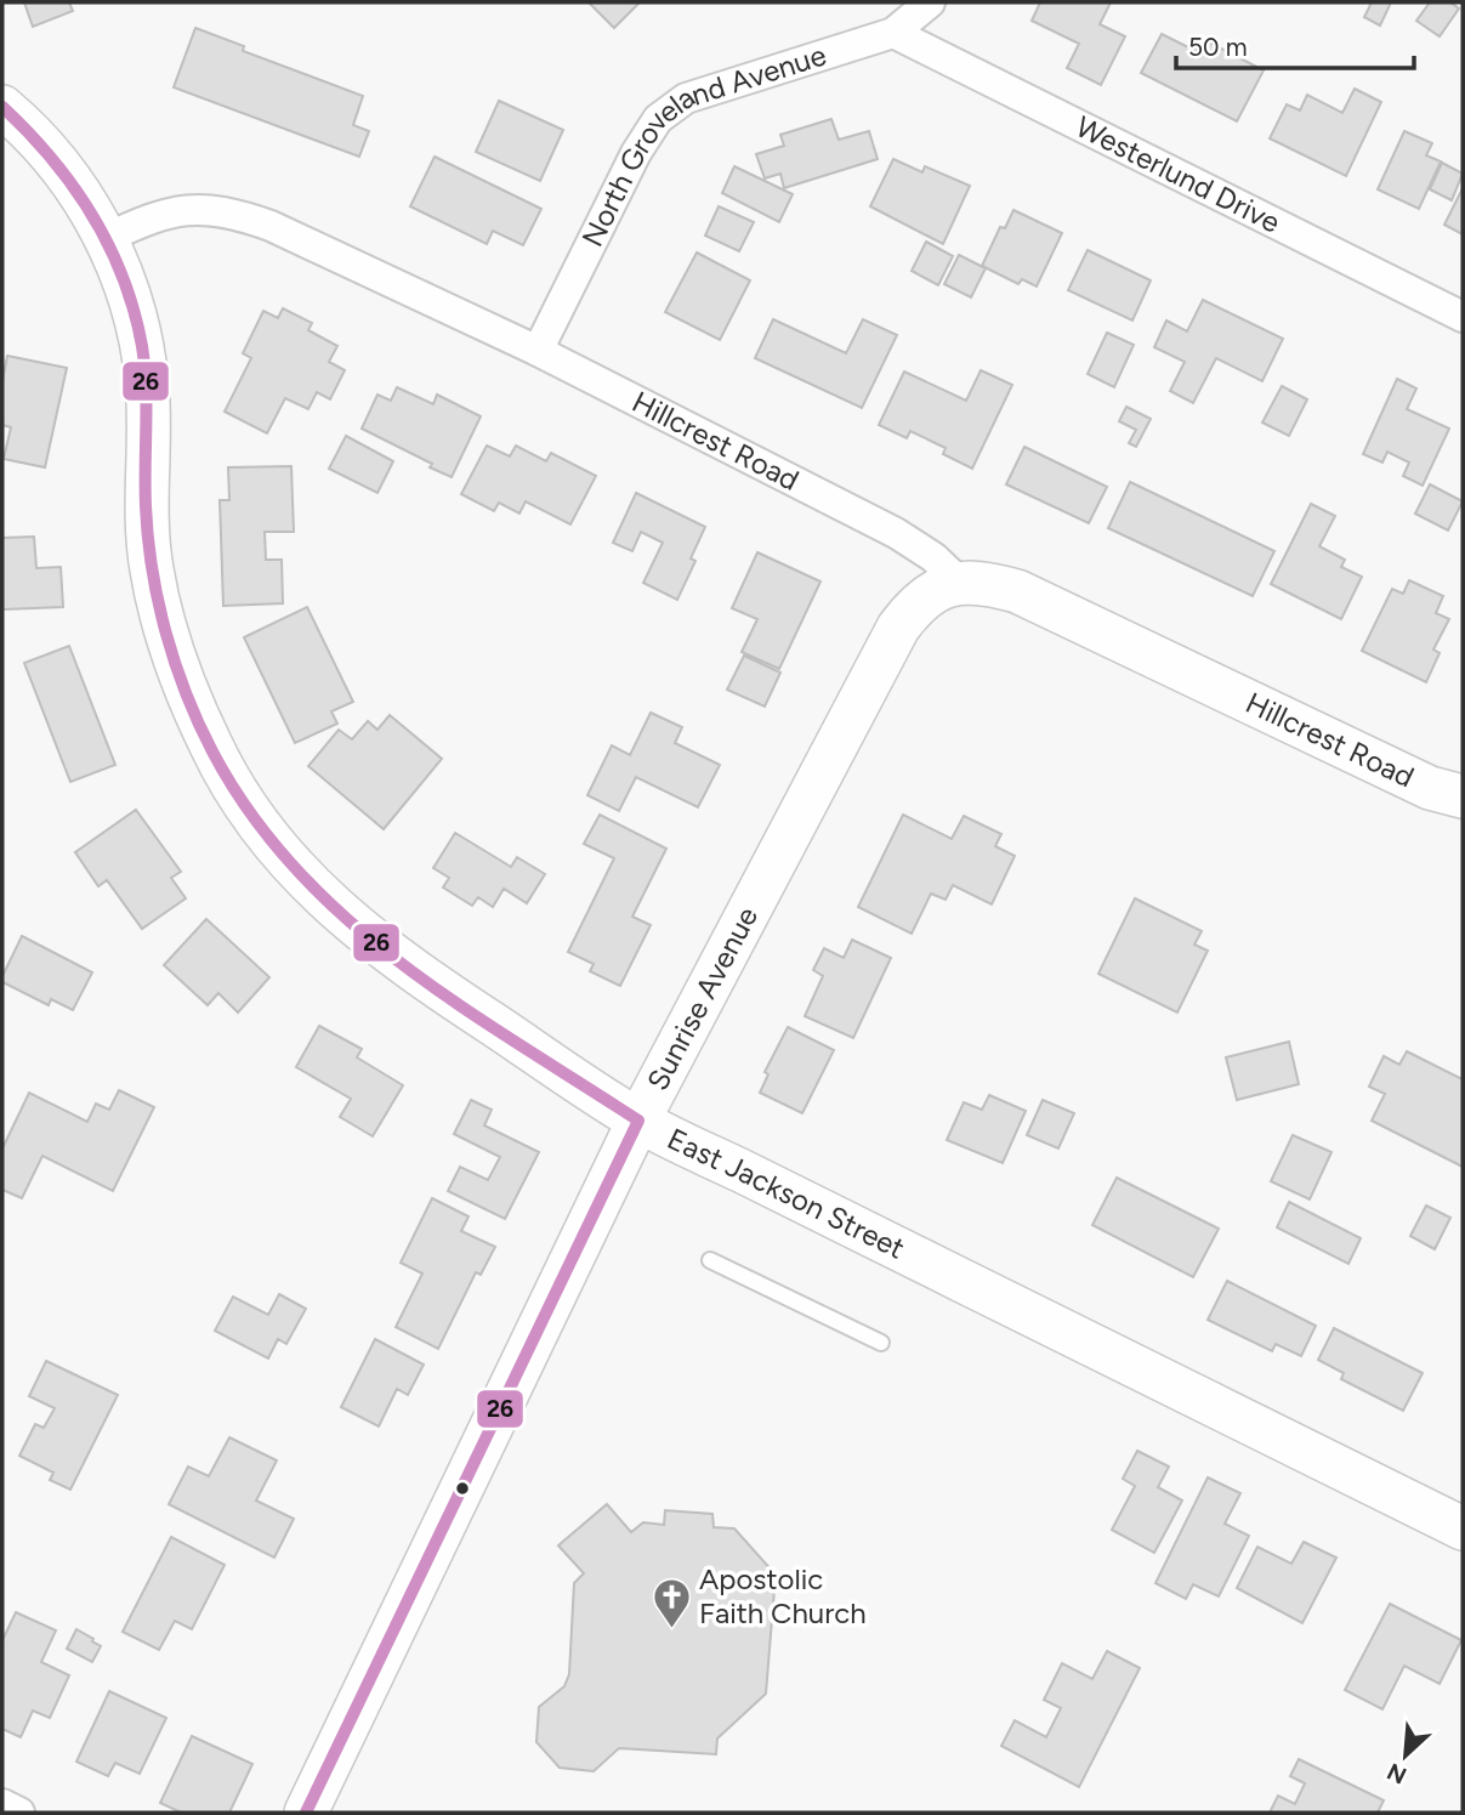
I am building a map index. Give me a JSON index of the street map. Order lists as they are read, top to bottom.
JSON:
{
  "streets": {
    "street": [
      "North Groveland Avenue",
      "Westerlund Drive",
      "Hillcrest Road",
      "Sunrise Avenue",
      "East Jackson Street"
    ]
  },
  "crossings": [
    ["North Groveland Avenue", "Westerlund Drive"],
    ["North Groveland Avenue", "Hillcrest Road"],
    ["Hillcrest Road", "Sunrise Avenue"],
    ["Hillcrest Road", "East Jackson Street"],
    ["Sunrise Avenue", "East Jackson Street"]
  ],
  "places": {
    "church": ["Apostolic Faith Church"]
  },
  "lines": ["transit line 26"],
  "scale_bar": "50 m",
  "north": "bottom left"
}
